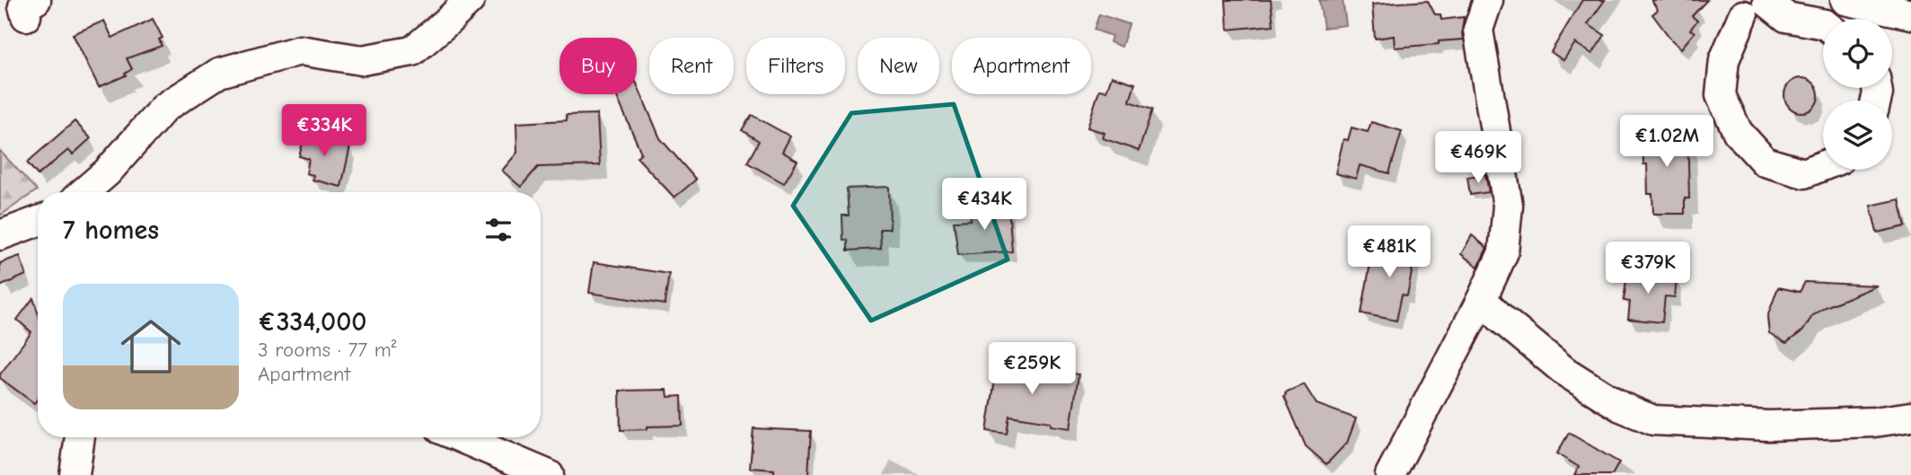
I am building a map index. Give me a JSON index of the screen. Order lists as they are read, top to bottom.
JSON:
{
  "page": {
    "chip": [
      "Buy",
      "Rent",
      "Filters",
      "New",
      "Apartment"
    ],
    "price": [
      "€334K",
      "€1.02M",
      "€469K",
      "€434K",
      "€481K",
      "€379K",
      "€259K"
    ],
    "heading": "7 homes",
    "list": [
      {
        "name": "€334,000",
        "note": "3 rooms · 77 m² · Apartment"
      }
    ]
  }
}
